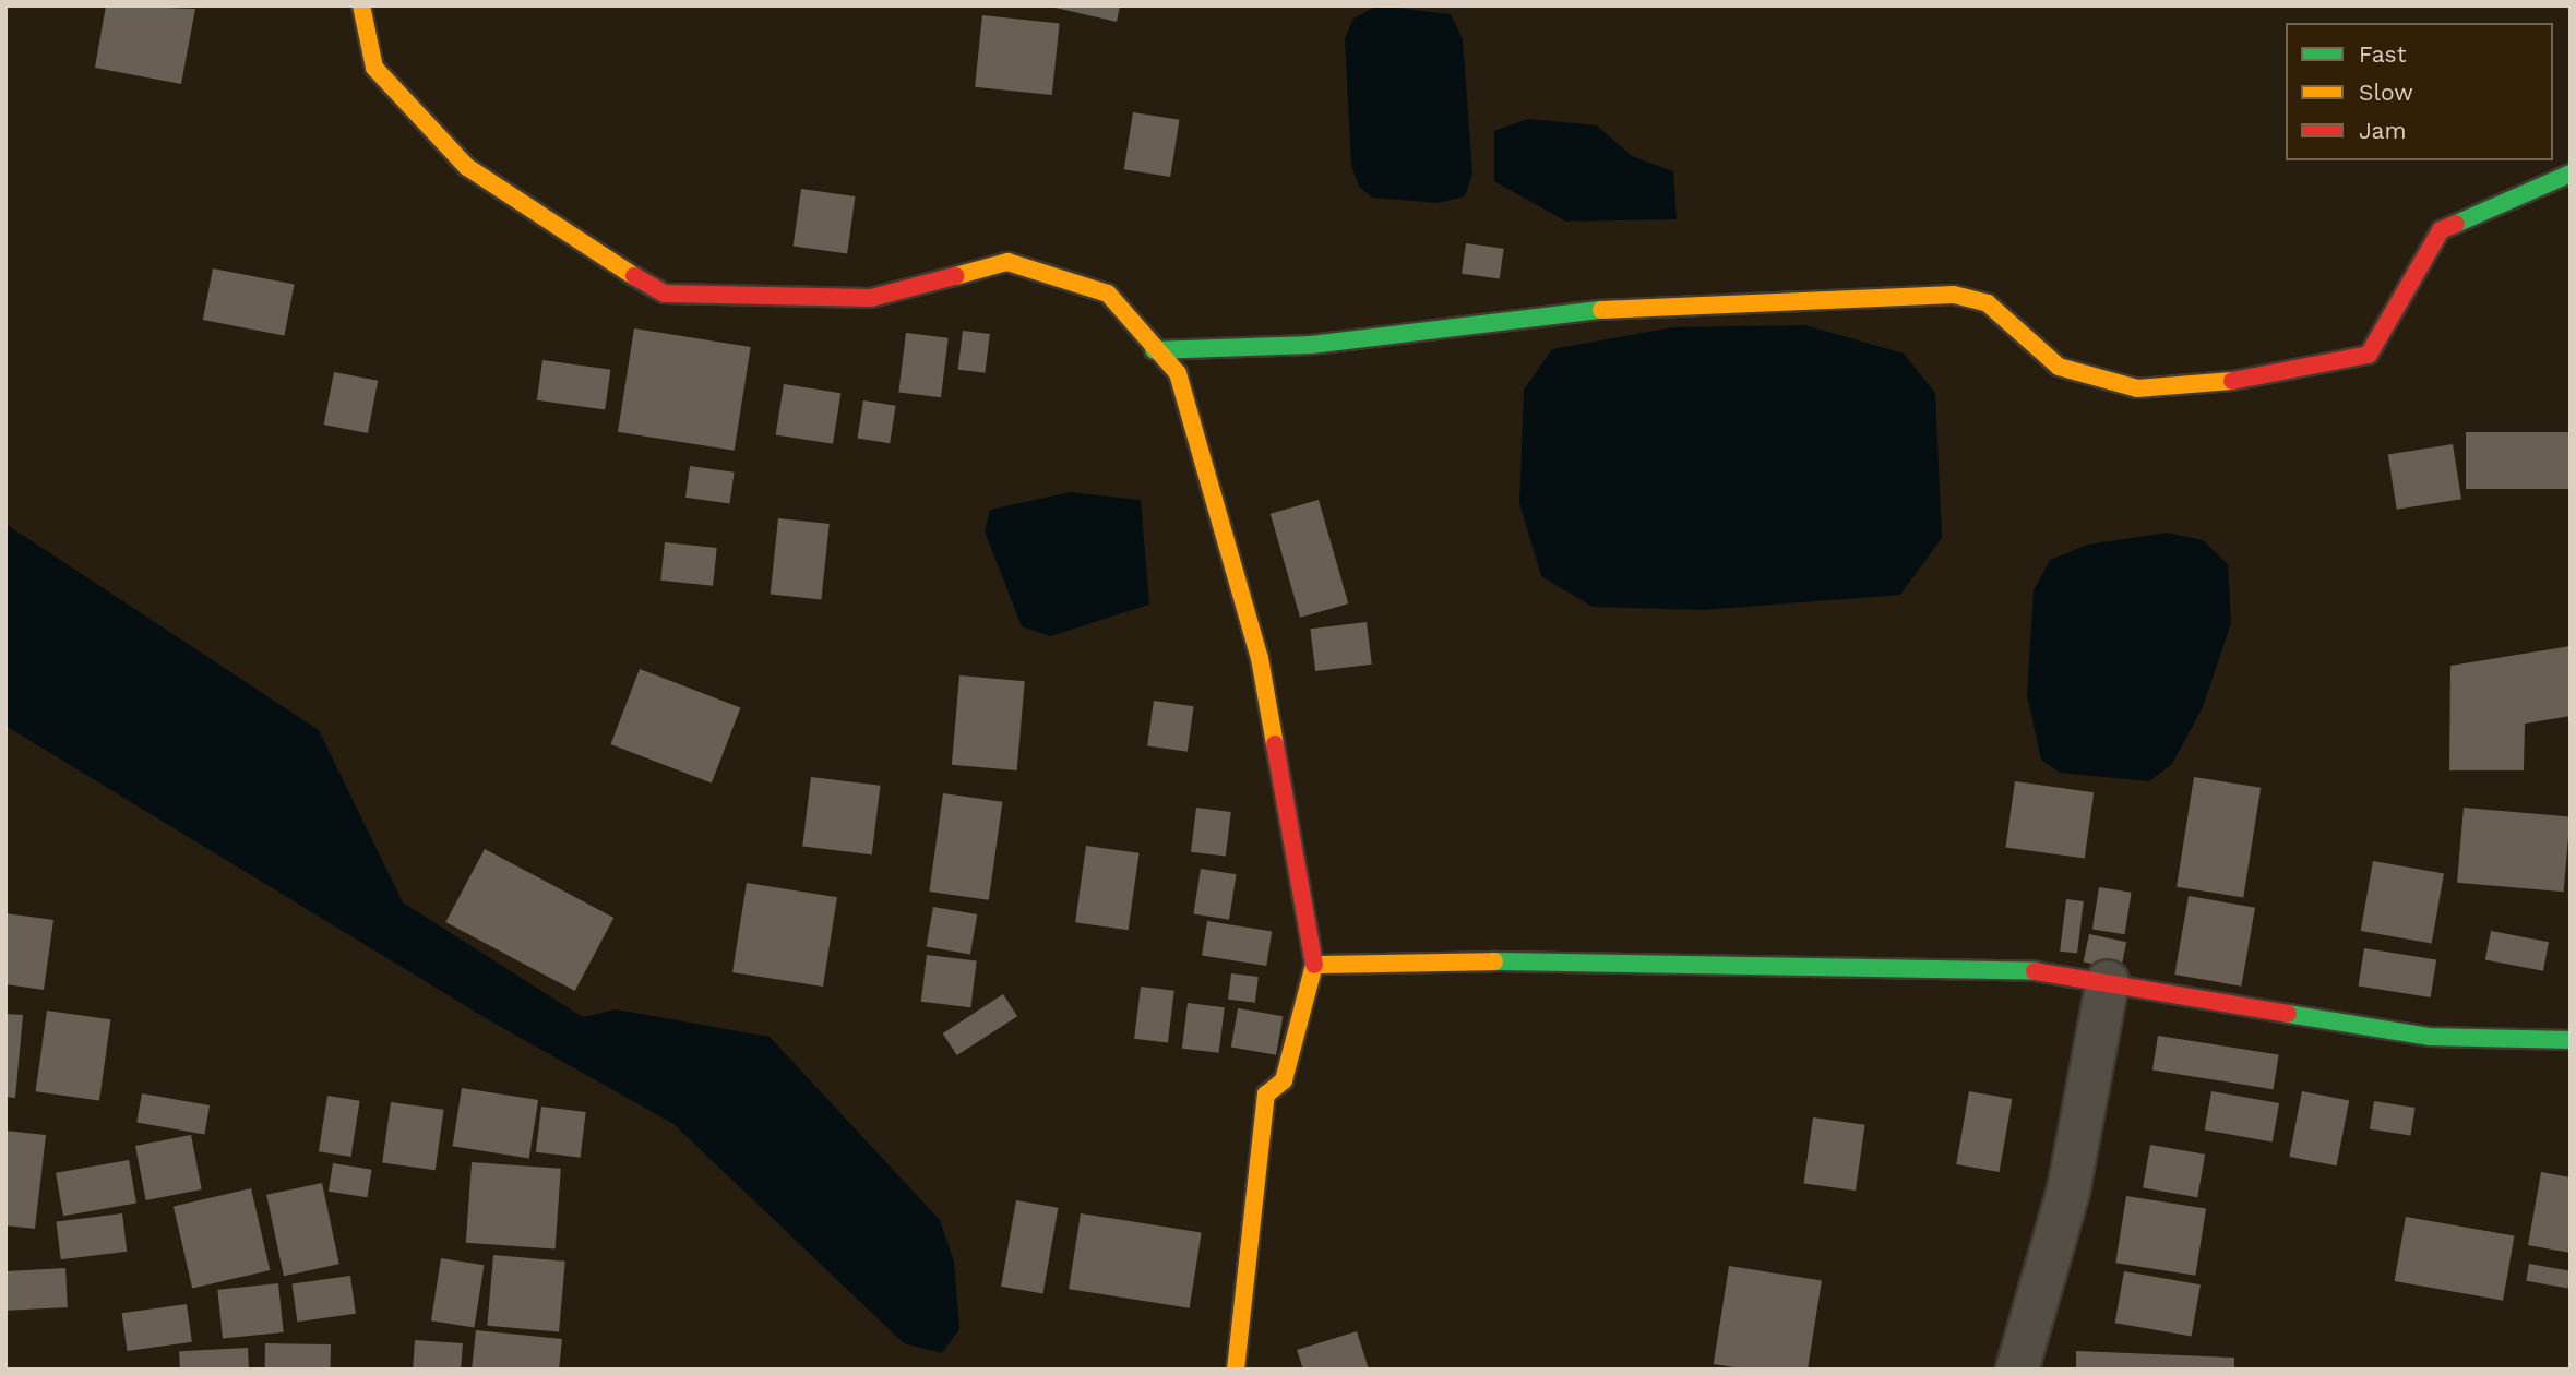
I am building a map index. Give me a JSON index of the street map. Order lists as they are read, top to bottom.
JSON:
{
  "legend": ["Fast", "Slow", "Jam"]
}
